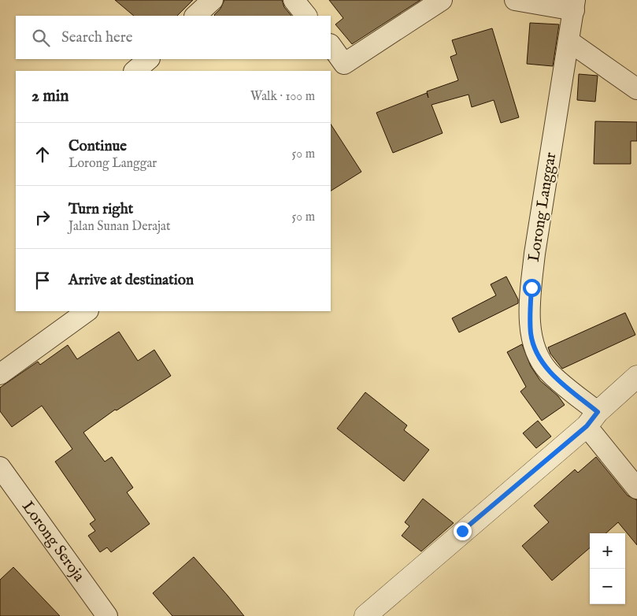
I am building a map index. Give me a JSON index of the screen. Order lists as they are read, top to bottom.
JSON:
{
  "streets": {
    "street": ["Lorong Langgar", "Lorong Seroja"]
  },
  "page": {
    "search": "Search here",
    "heading": ["2 min", "Walk · 100 m"],
    "list": [
      ["Continue", "Lorong Langgar", "50 m"],
      ["Turn right", "Jalan Sunan Derajat", "50 m"],
      "Arrive at destination"
    ],
    "map_buttons": ["+", "−"]
  }
}
